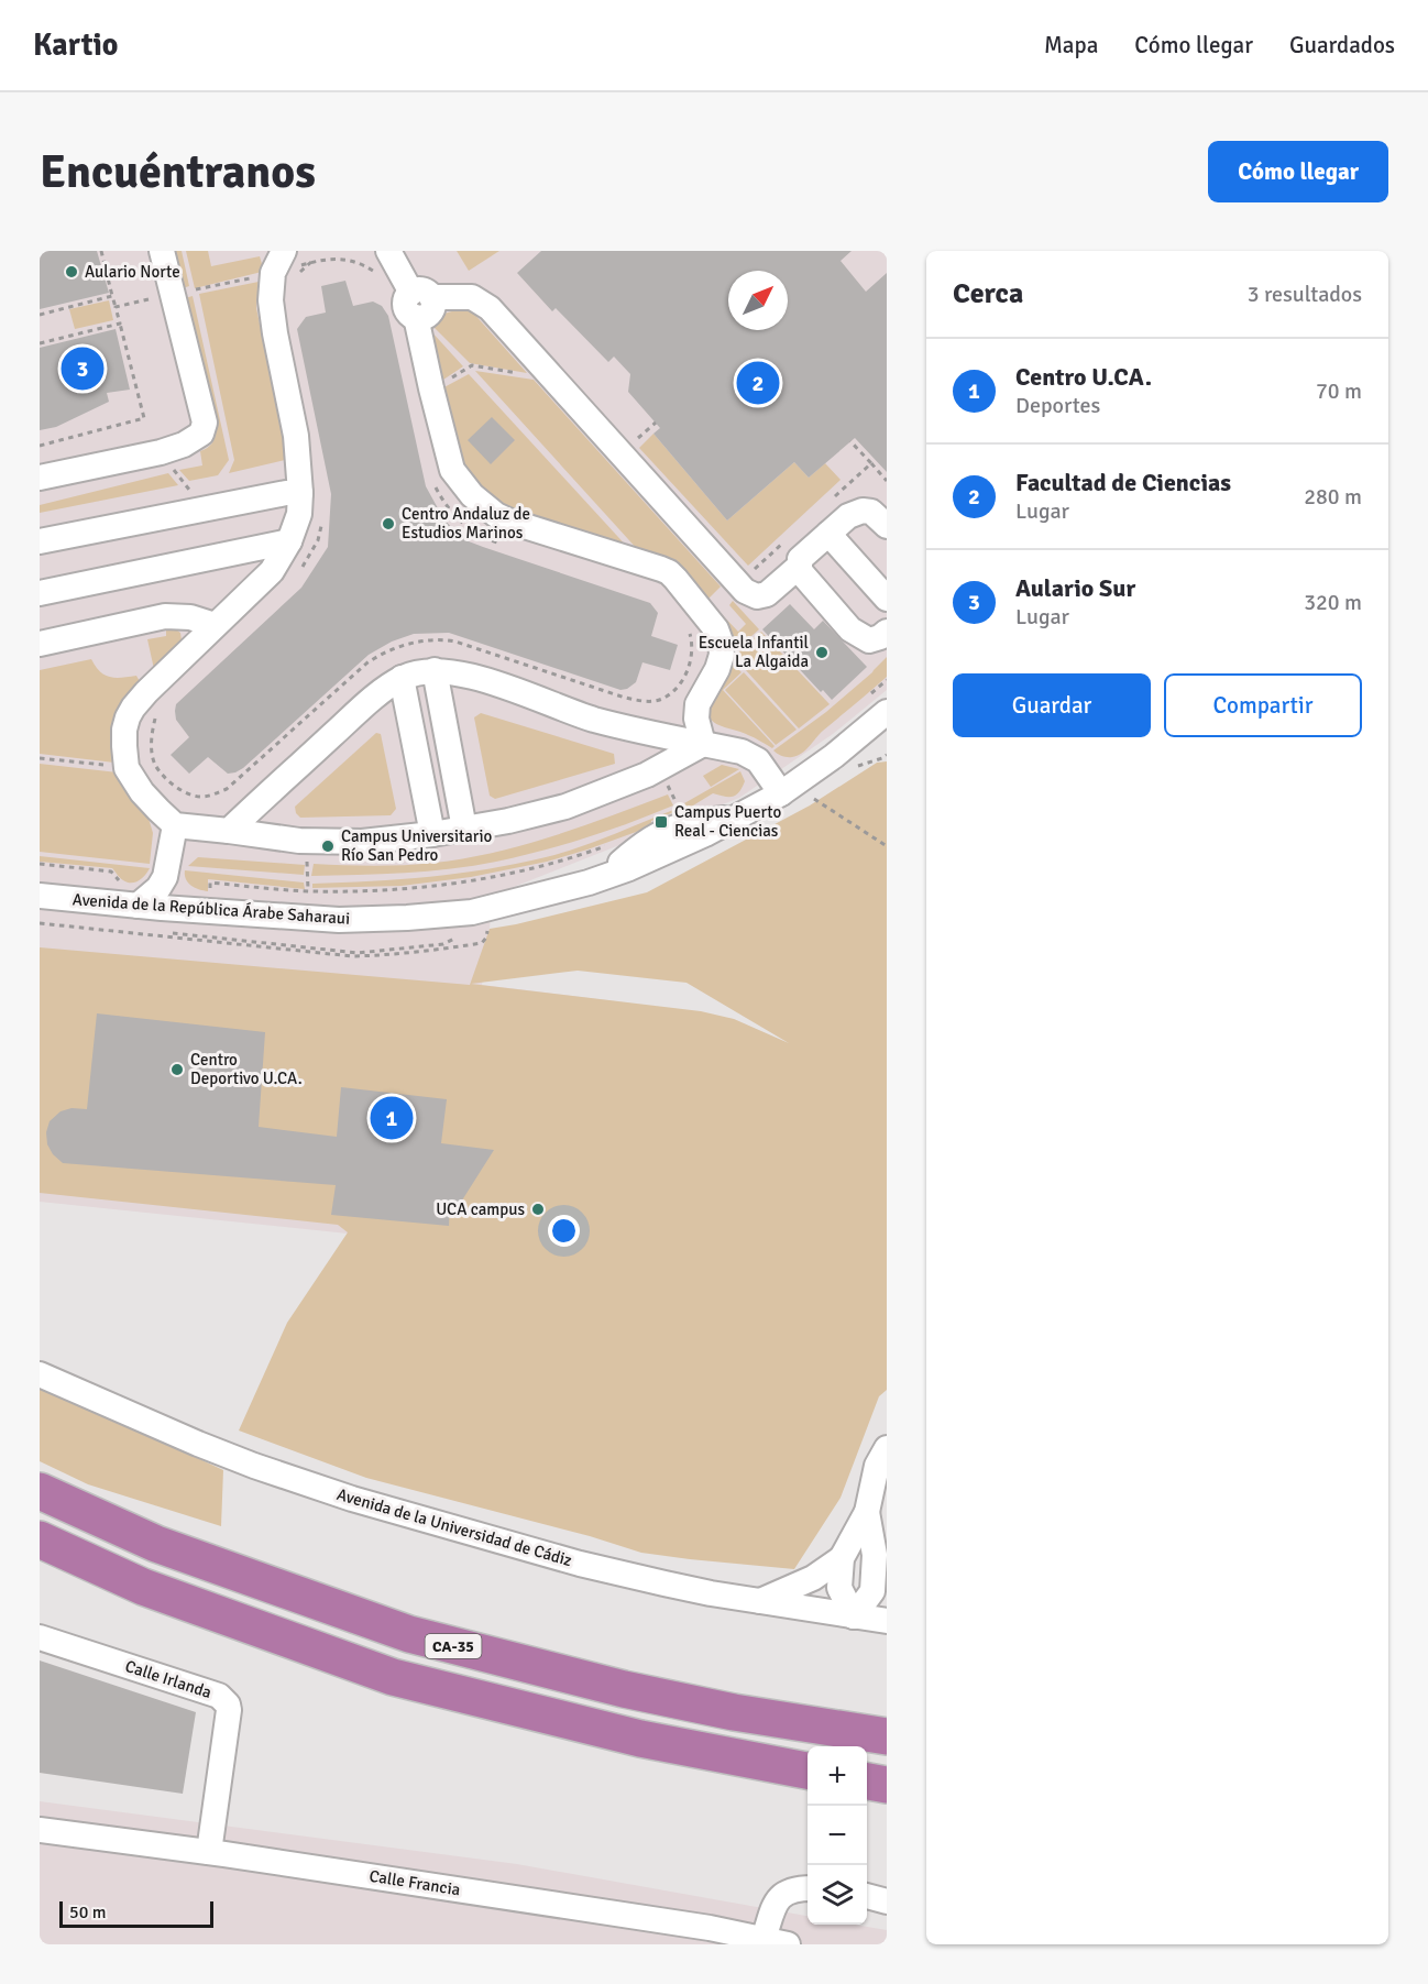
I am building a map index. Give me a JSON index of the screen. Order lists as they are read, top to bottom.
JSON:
{
  "streets": {
    "highway": ["CA-35"],
    "street": [
      "Avenida de la República Árabe Saharaui",
      "Avenida de la Universidad de Cádiz",
      "Calle Irlanda",
      "Calle Francia"
    ]
  },
  "crossings": [
    ["Calle Irlanda", "Calle Francia"]
  ],
  "places": {
    "other": [
      "Aulario Norte",
      "Centro Andaluz de Estudios Marinos",
      "Escuela Infantil La Algaida",
      "Campus Universitario Río San Pedro",
      "Centro Deportivo U.CA.",
      "UCA campus"
    ],
    "transit": ["Campus Puerto Real - Ciencias"]
  },
  "scale_bar": "50 m",
  "north": "top right",
  "page": {
    "header": "Kartio",
    "nav": ["Mapa", "Cómo llegar", "Guardados"],
    "buttons": [
      "Cómo llegar",
      ["Guardar", "Compartir"]
    ],
    "title": "Encuéntranos",
    "heading": ["Cerca", "3 resultados"],
    "list": [
      {
        "mark": "1",
        "name": "Centro U.CA.",
        "note": "Deportes",
        "value": "70 m"
      },
      {
        "mark": "2",
        "name": "Facultad de Ciencias",
        "note": "Lugar",
        "value": "280 m"
      },
      {
        "mark": "3",
        "name": "Aulario Sur",
        "note": "Lugar",
        "value": "320 m"
      }
    ],
    "pins": ["3", "2", "1"],
    "map_buttons": ["+", "−"],
    "scale": "50 m"
  }
}
